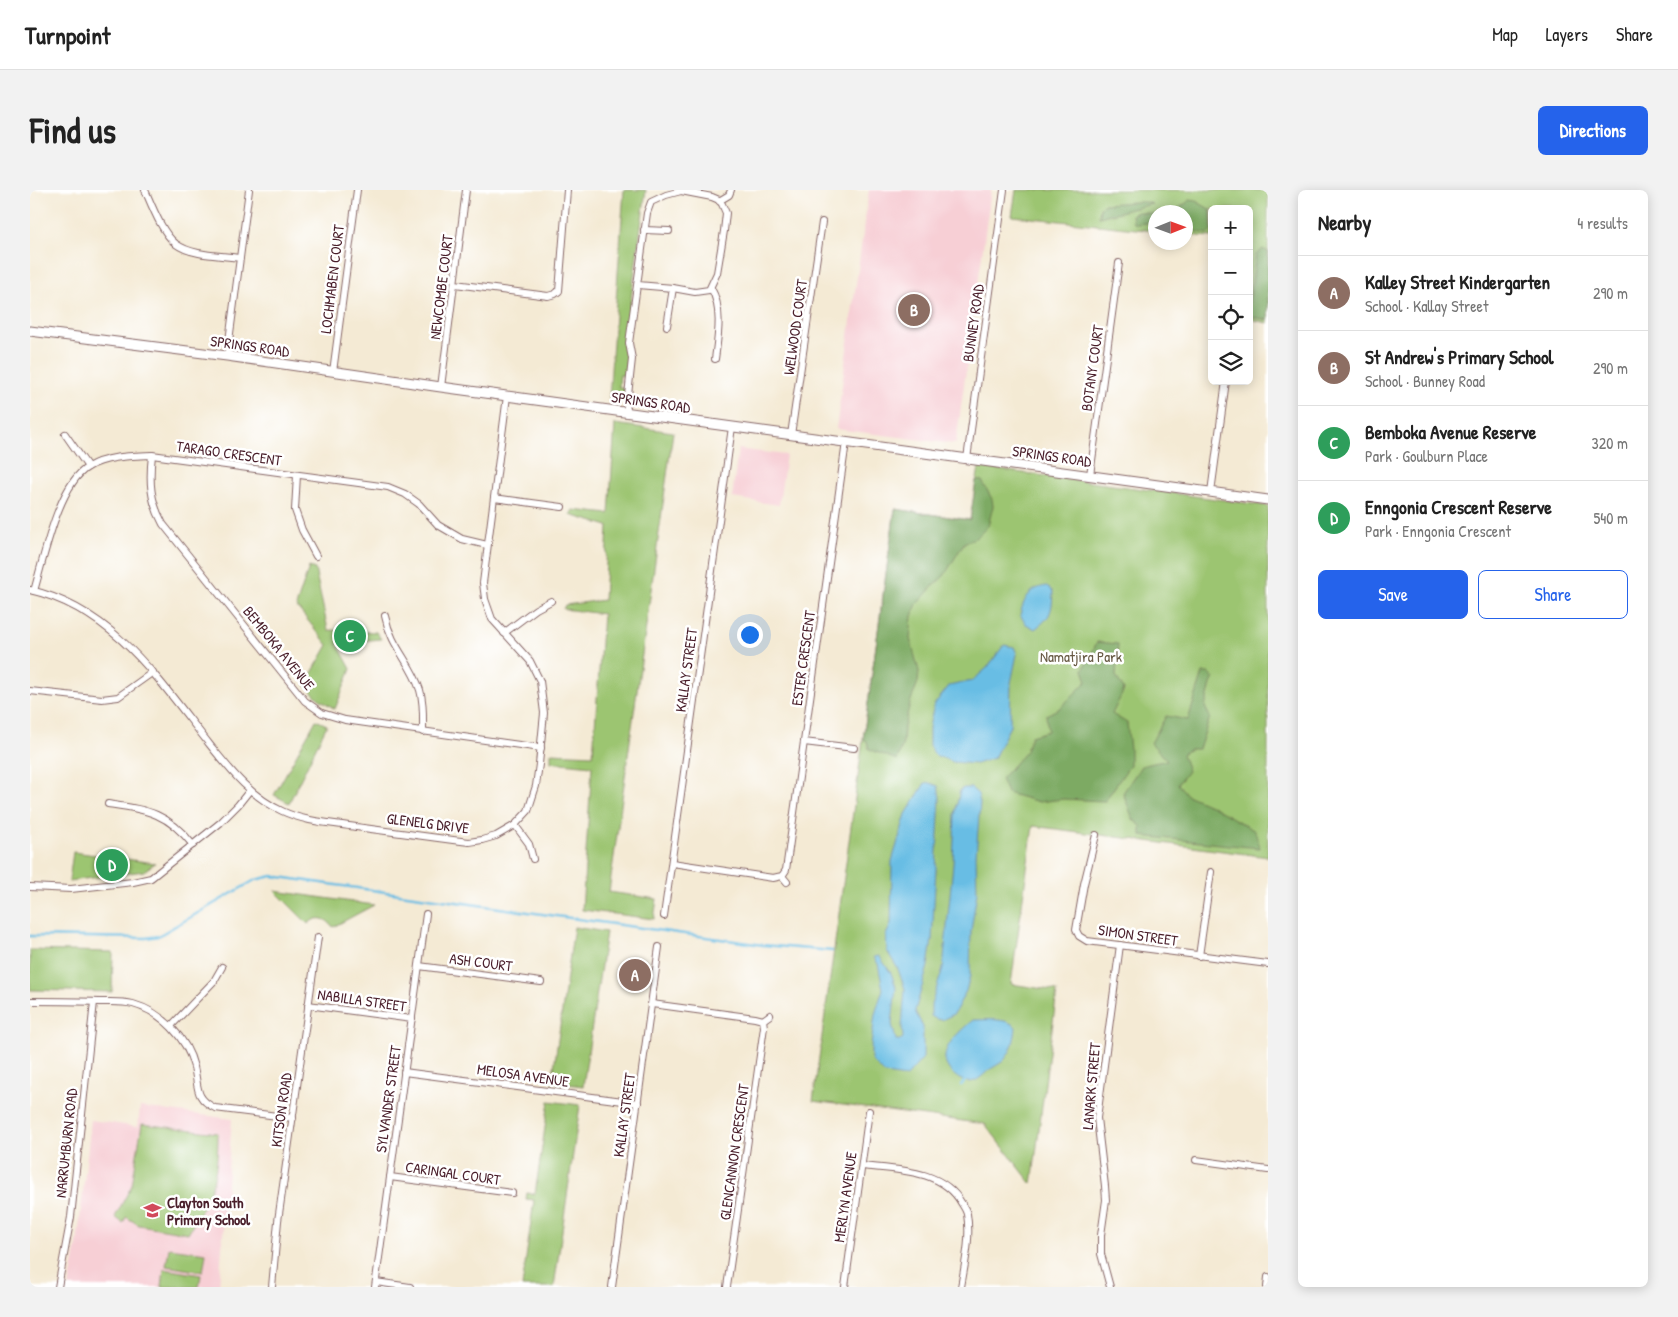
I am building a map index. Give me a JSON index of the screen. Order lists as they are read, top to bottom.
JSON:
{
  "streets": {
    "main road": ["SPRINGS ROAD"],
    "street": [
      "LOCHMABEN COURT",
      "NEWCOMBE COURT",
      "BUNNEY ROAD",
      "WELWOOD COURT",
      "BOTANY COURT",
      "TARAGO CRESCENT",
      "BEMBOKA AVENUE",
      "ESTER CRESCENT",
      "KALLAY STREET",
      "GLENELG DRIVE",
      "SIMON STREET",
      "ASH COURT",
      "NABILLA STREET",
      "MELOSA AVENUE",
      "LANARK STREET",
      "SYLVANDER STREET",
      "KITSON ROAD",
      "NARRUMBURN ROAD",
      "GLENCANNON CRESCENT",
      "CARINGAL COURT",
      "MERLYN AVENUE"
    ]
  },
  "crossings": [
    ["LOCHMABEN COURT", "SPRINGS ROAD"],
    ["NEWCOMBE COURT", "SPRINGS ROAD"],
    ["BUNNEY ROAD", "SPRINGS ROAD"],
    ["WELWOOD COURT", "SPRINGS ROAD"],
    ["SPRINGS ROAD", "BOTANY COURT"],
    ["SPRINGS ROAD", "ESTER CRESCENT"],
    ["SPRINGS ROAD", "KALLAY STREET"],
    ["SPRINGS ROAD", "GLENELG DRIVE"],
    ["TARAGO CRESCENT", "BEMBOKA AVENUE"],
    ["TARAGO CRESCENT", "GLENELG DRIVE"],
    ["BEMBOKA AVENUE", "GLENELG DRIVE"],
    ["KALLAY STREET", "MELOSA AVENUE"],
    ["SIMON STREET", "LANARK STREET"],
    ["ASH COURT", "SYLVANDER STREET"],
    ["NABILLA STREET", "SYLVANDER STREET"],
    ["NABILLA STREET", "KITSON ROAD"],
    ["MELOSA AVENUE", "SYLVANDER STREET"],
    ["SYLVANDER STREET", "CARINGAL COURT"]
  ],
  "parks": ["Namatjira Park"],
  "places": {
    "school or university": ["Clayton South Primary School"]
  },
  "north": "right",
  "page": {
    "header": "Turnpoint",
    "nav": ["Map", "Layers", "Share"],
    "buttons": [
      "Directions",
      ["Save", "Share"]
    ],
    "title": "Find us",
    "heading": ["Nearby", "4 results"],
    "map_buttons": ["+", "−"],
    "list": [
      {
        "mark": "A",
        "name": "Kalley Street Kindergarten",
        "note": "School · Kallay Street",
        "value": "290 m"
      },
      {
        "mark": "B",
        "name": "St Andrew's Primary School",
        "note": "School · Bunney Road",
        "value": "290 m"
      },
      {
        "mark": "C",
        "name": "Bemboka Avenue Reserve",
        "note": "Park · Goulburn Place",
        "value": "320 m"
      },
      {
        "mark": "D",
        "name": "Enngonia Crescent Reserve",
        "note": "Park · Enngonia Crescent",
        "value": "540 m"
      }
    ],
    "pins": [
      "B",
      "C",
      "D",
      "A"
    ]
  }
}
